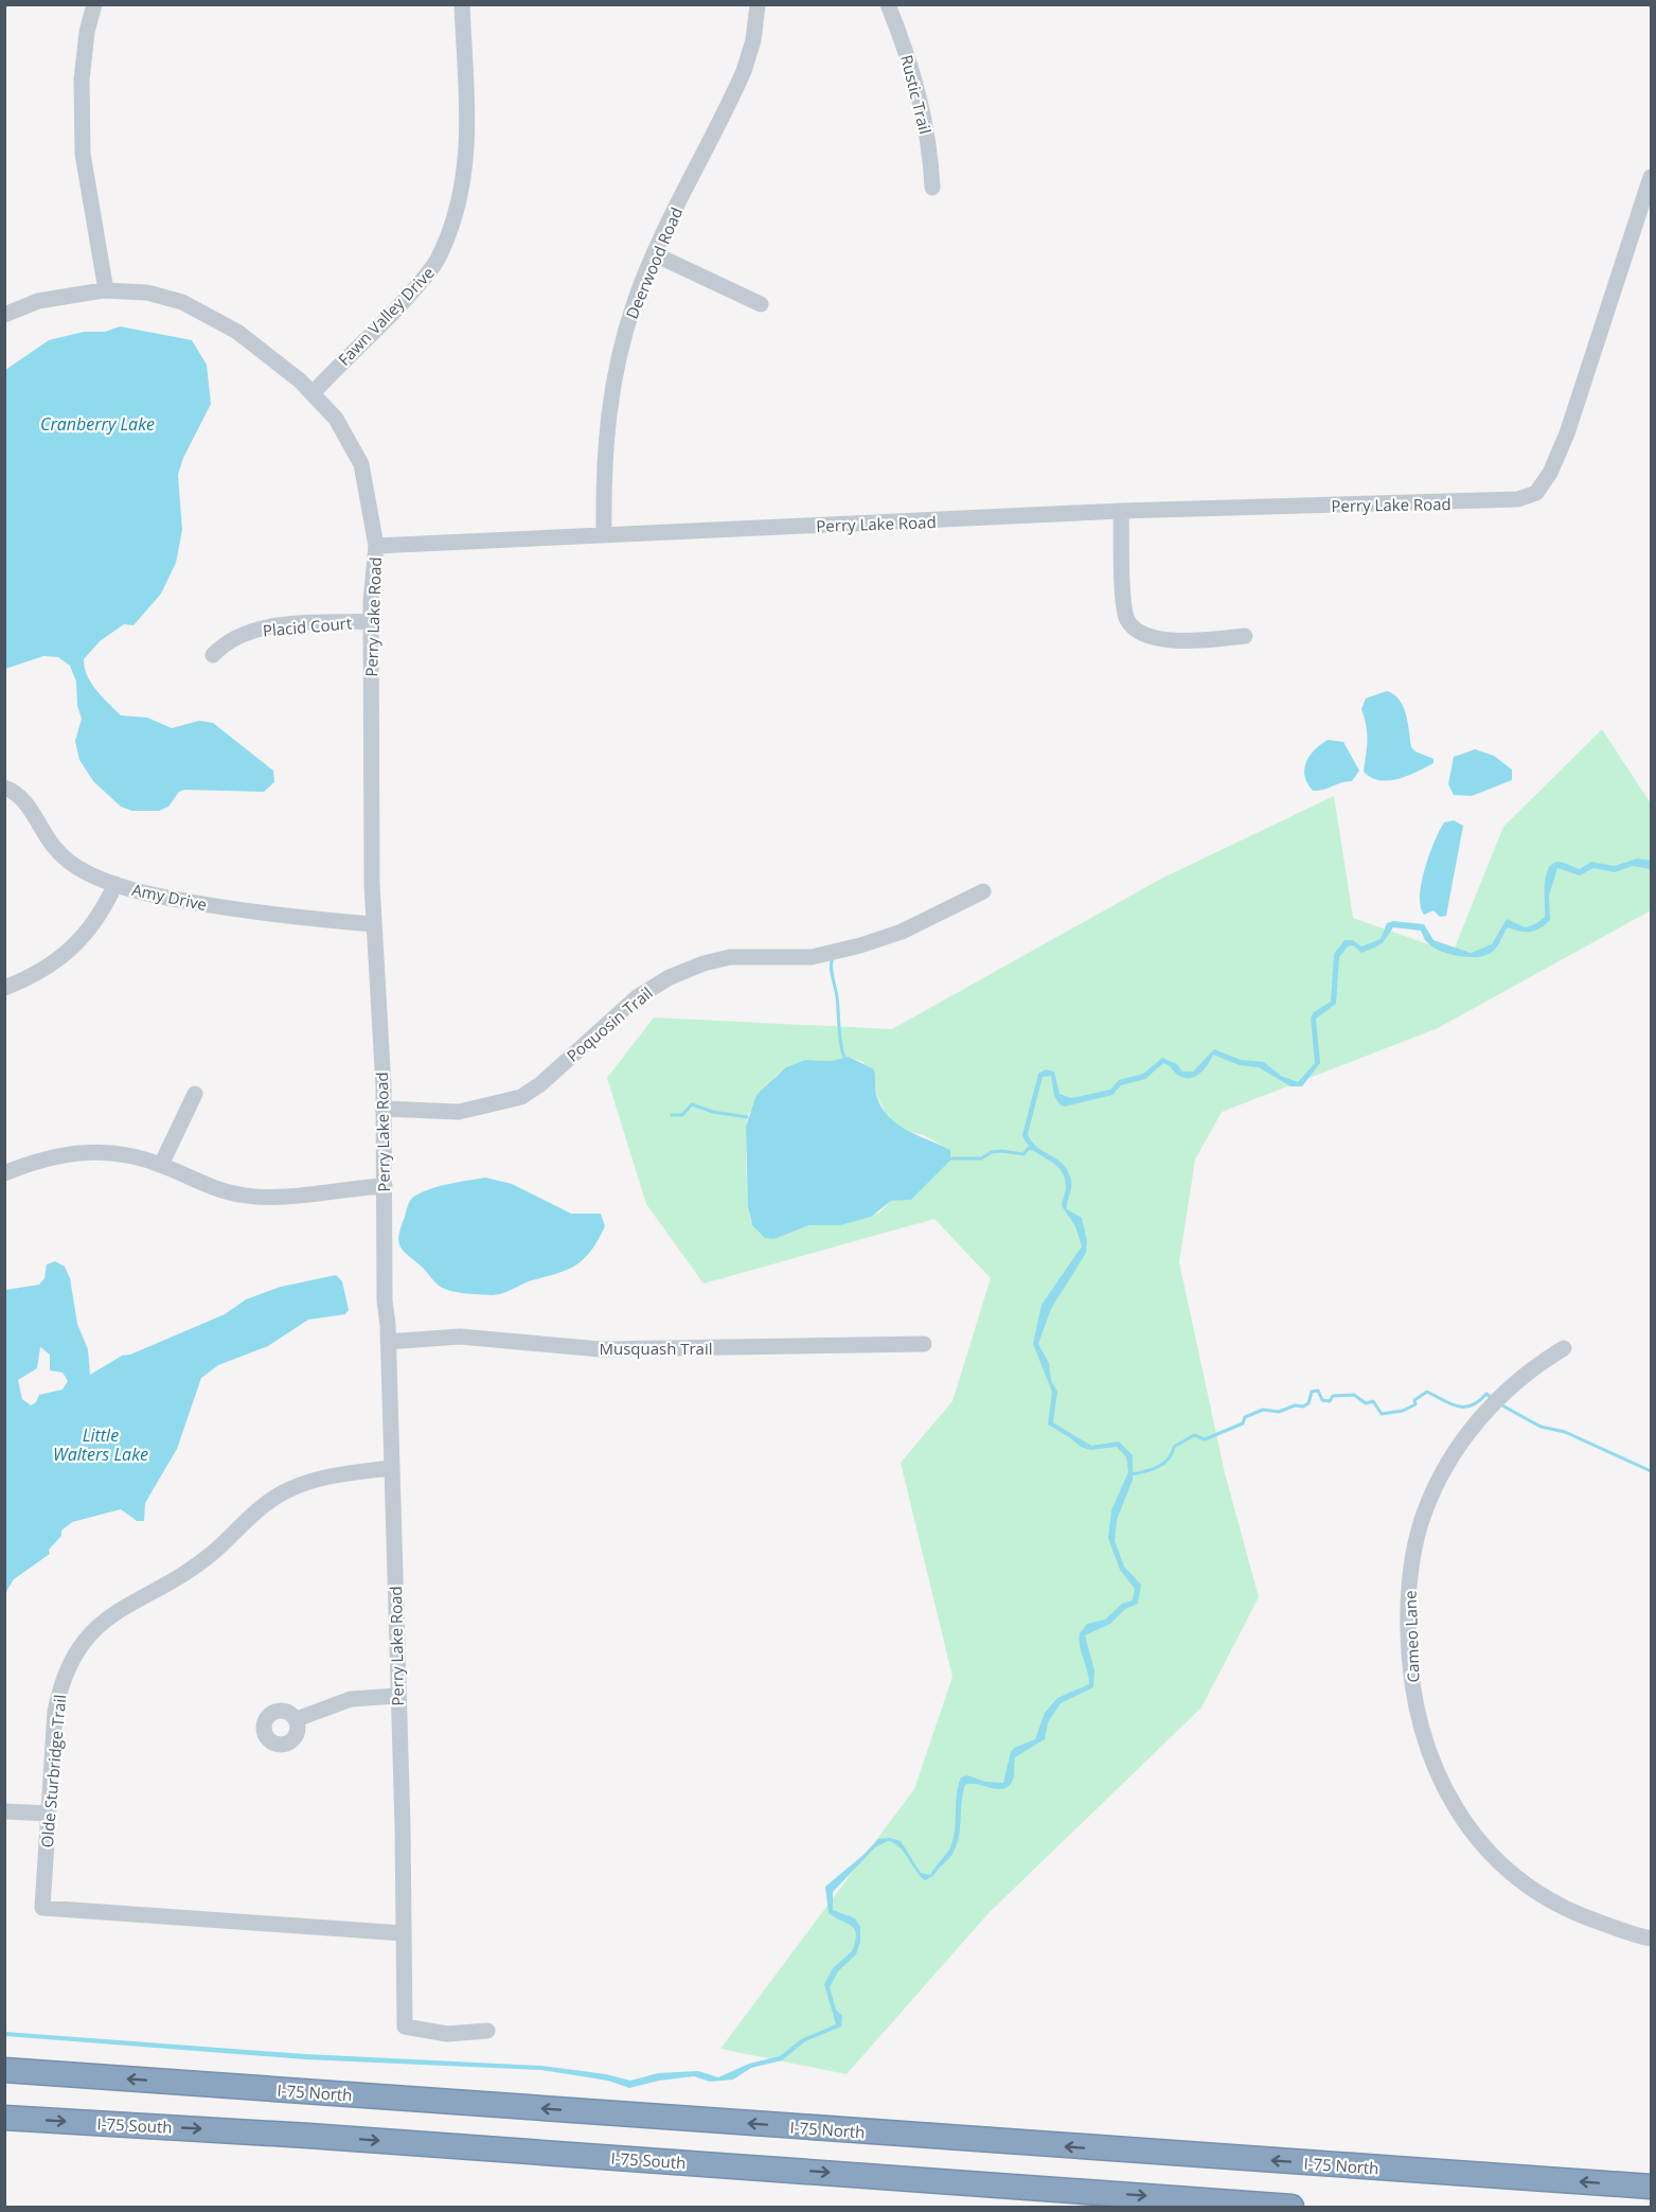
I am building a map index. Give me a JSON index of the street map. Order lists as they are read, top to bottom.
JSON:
{
  "streets": {
    "highway": ["I-75 North", "I-75 South"],
    "street": [
      "Rustic Trail",
      "Deerwood Road",
      "Fawn Valley Drive",
      "Perry Lake Road",
      "Placid Court",
      "Amy Drive",
      "Poquosin Trail",
      "Musquash Trail",
      "Cameo Lane",
      "Olde Sturbridge Trail"
    ]
  },
  "crossings": [
    ["Deerwood Road", "Perry Lake Road"],
    ["Perry Lake Road", "Placid Court"],
    ["Perry Lake Road", "Amy Drive"],
    ["Perry Lake Road", "Poquosin Trail"],
    ["Perry Lake Road", "Musquash Trail"],
    ["Perry Lake Road", "Olde Sturbridge Trail"]
  ],
  "one_way": ["I-75 North", "I-75 South"],
  "water": ["Cranberry Lake", "Little Walters Lake"]
}
